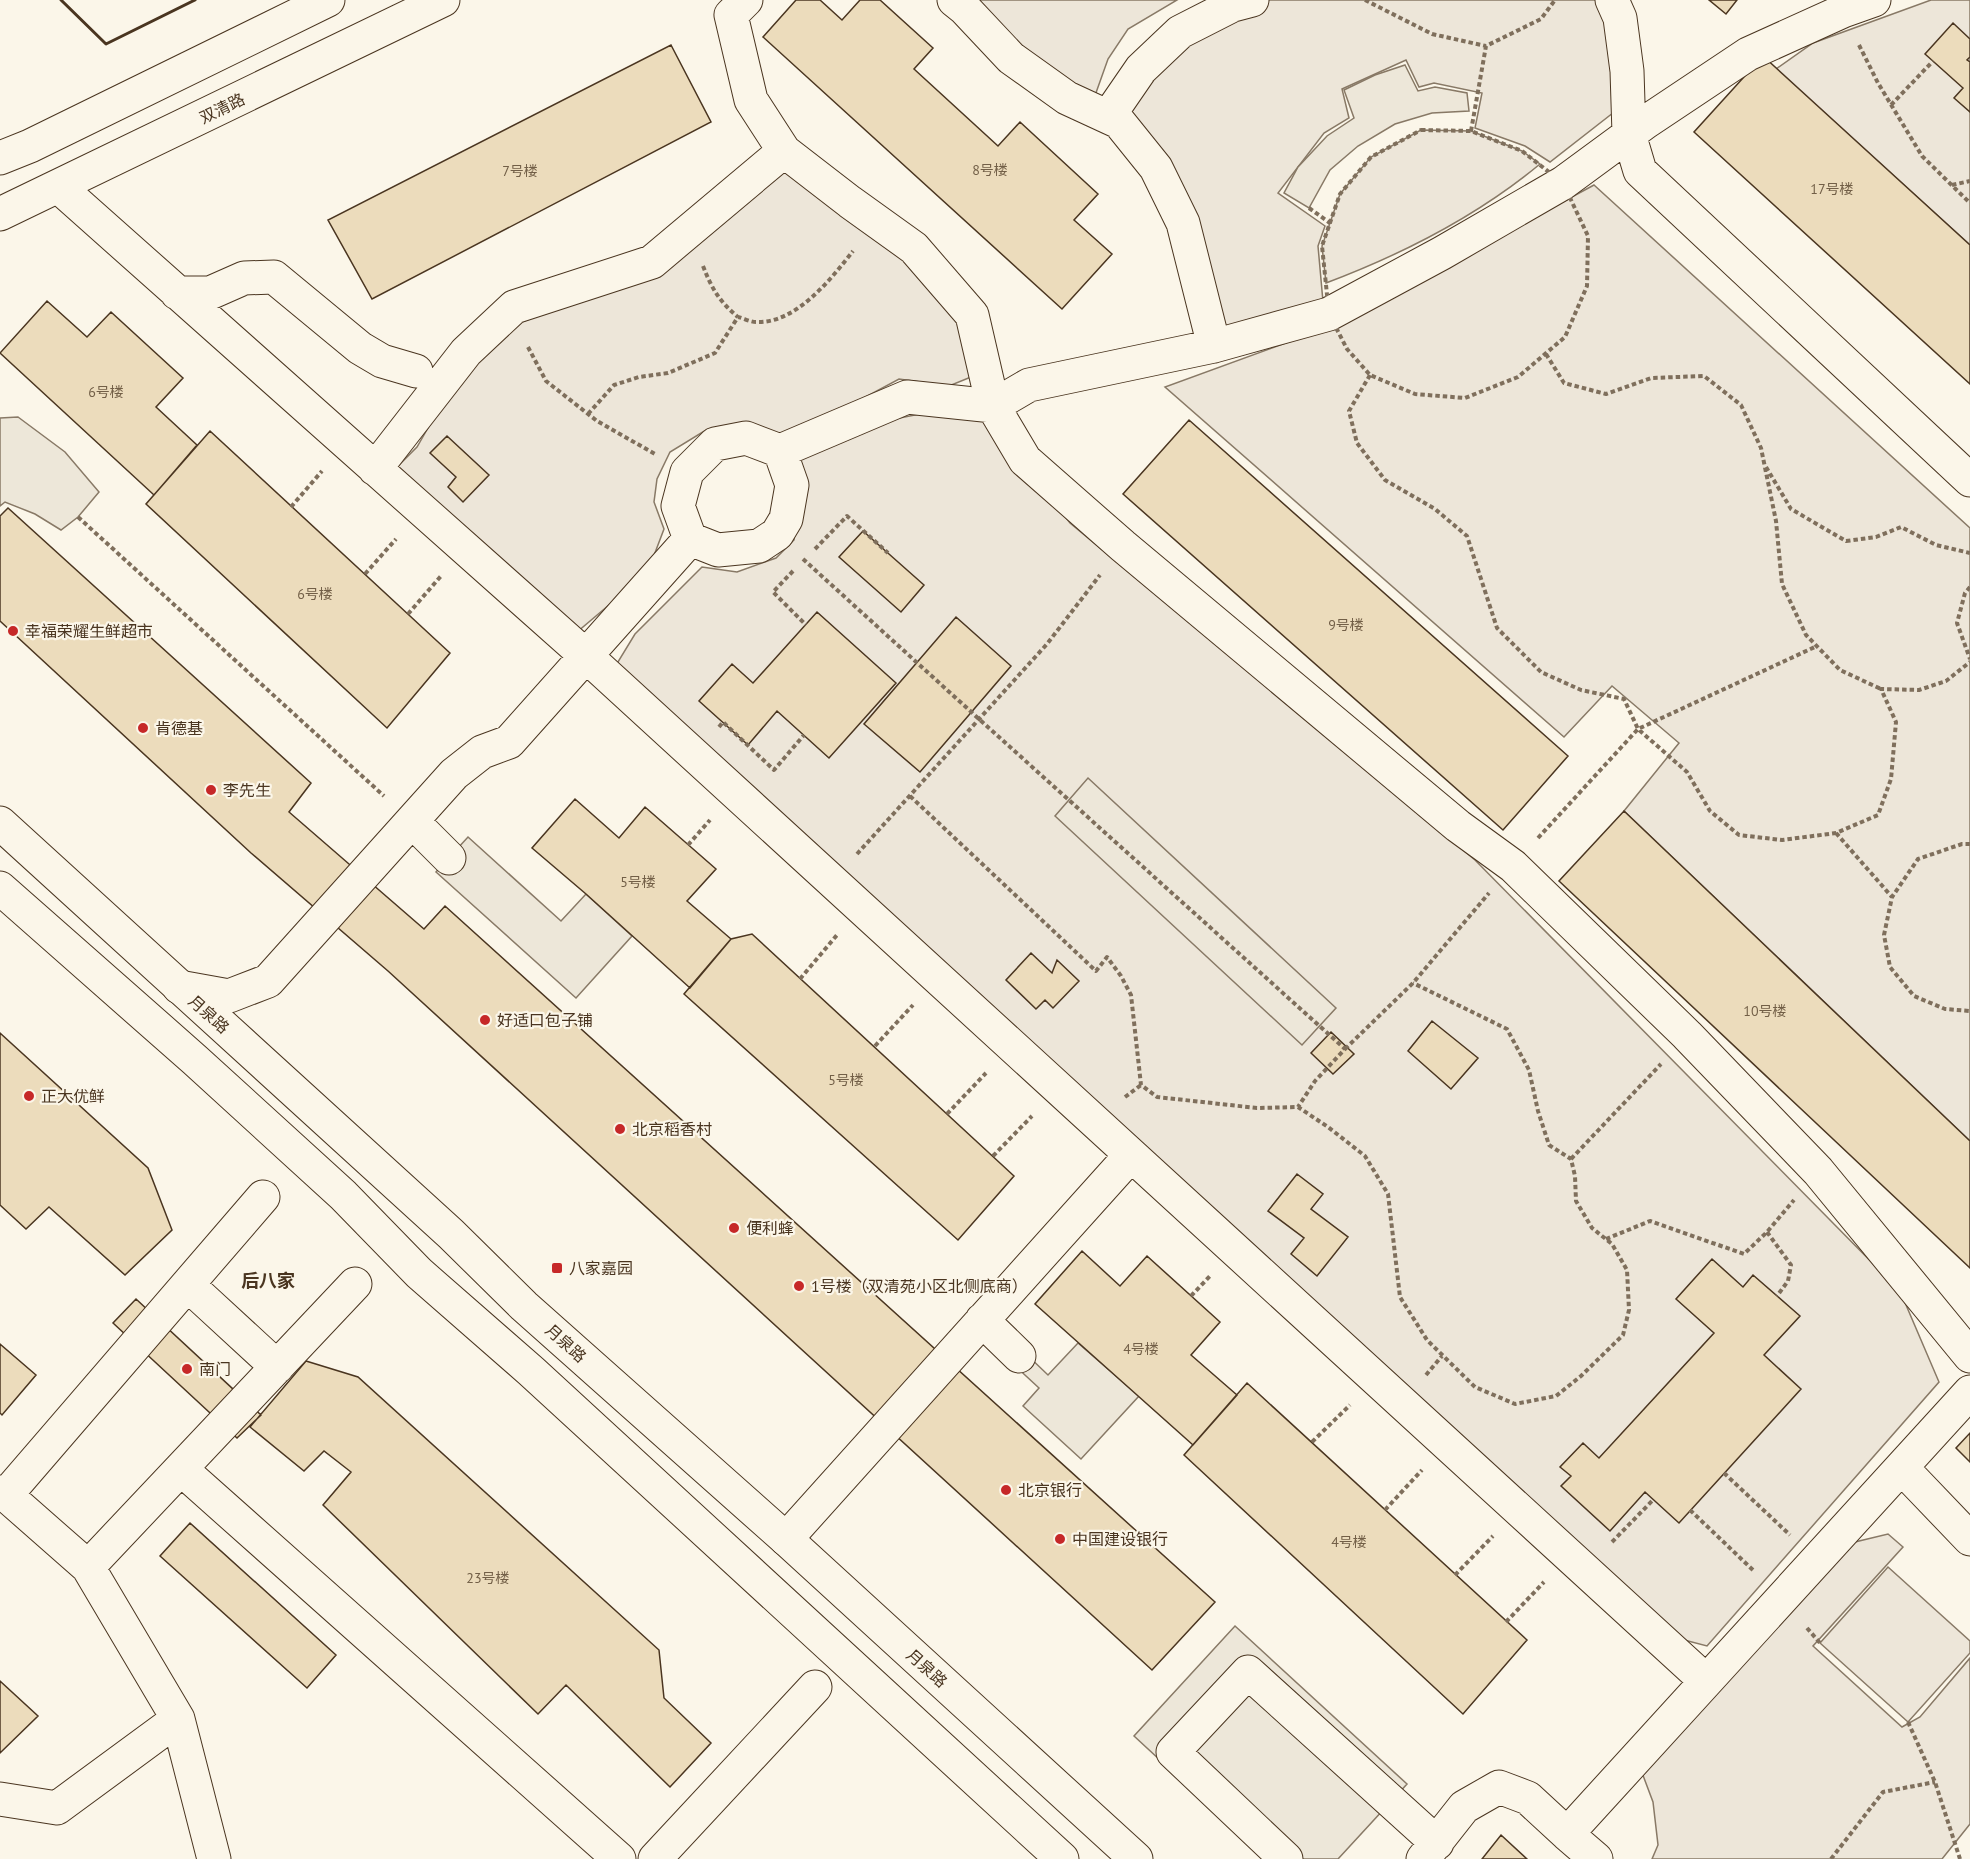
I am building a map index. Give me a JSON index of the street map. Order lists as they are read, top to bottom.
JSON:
{
  "streets": {
    "street": ["双清路", "月泉路"]
  },
  "districts": ["后八家"],
  "places": {
    "other": [
      "幸福荣耀生鲜超市",
      "肯德基",
      "李先生",
      "好适口包子铺",
      "正大优鲜",
      "北京稻香村",
      "便利蜂",
      "1号楼（双清苑小区北侧底商）",
      "南门",
      "北京银行",
      "中国建设银行"
    ],
    "transit": ["八家嘉园"]
  },
  "house_numbers": [
    "8号楼",
    "7号楼",
    "17号楼",
    "6号楼",
    "6号楼",
    "9号楼",
    "5号楼",
    "10号楼",
    "5号楼",
    "4号楼",
    "4号楼",
    "23号楼"
  ]
}
